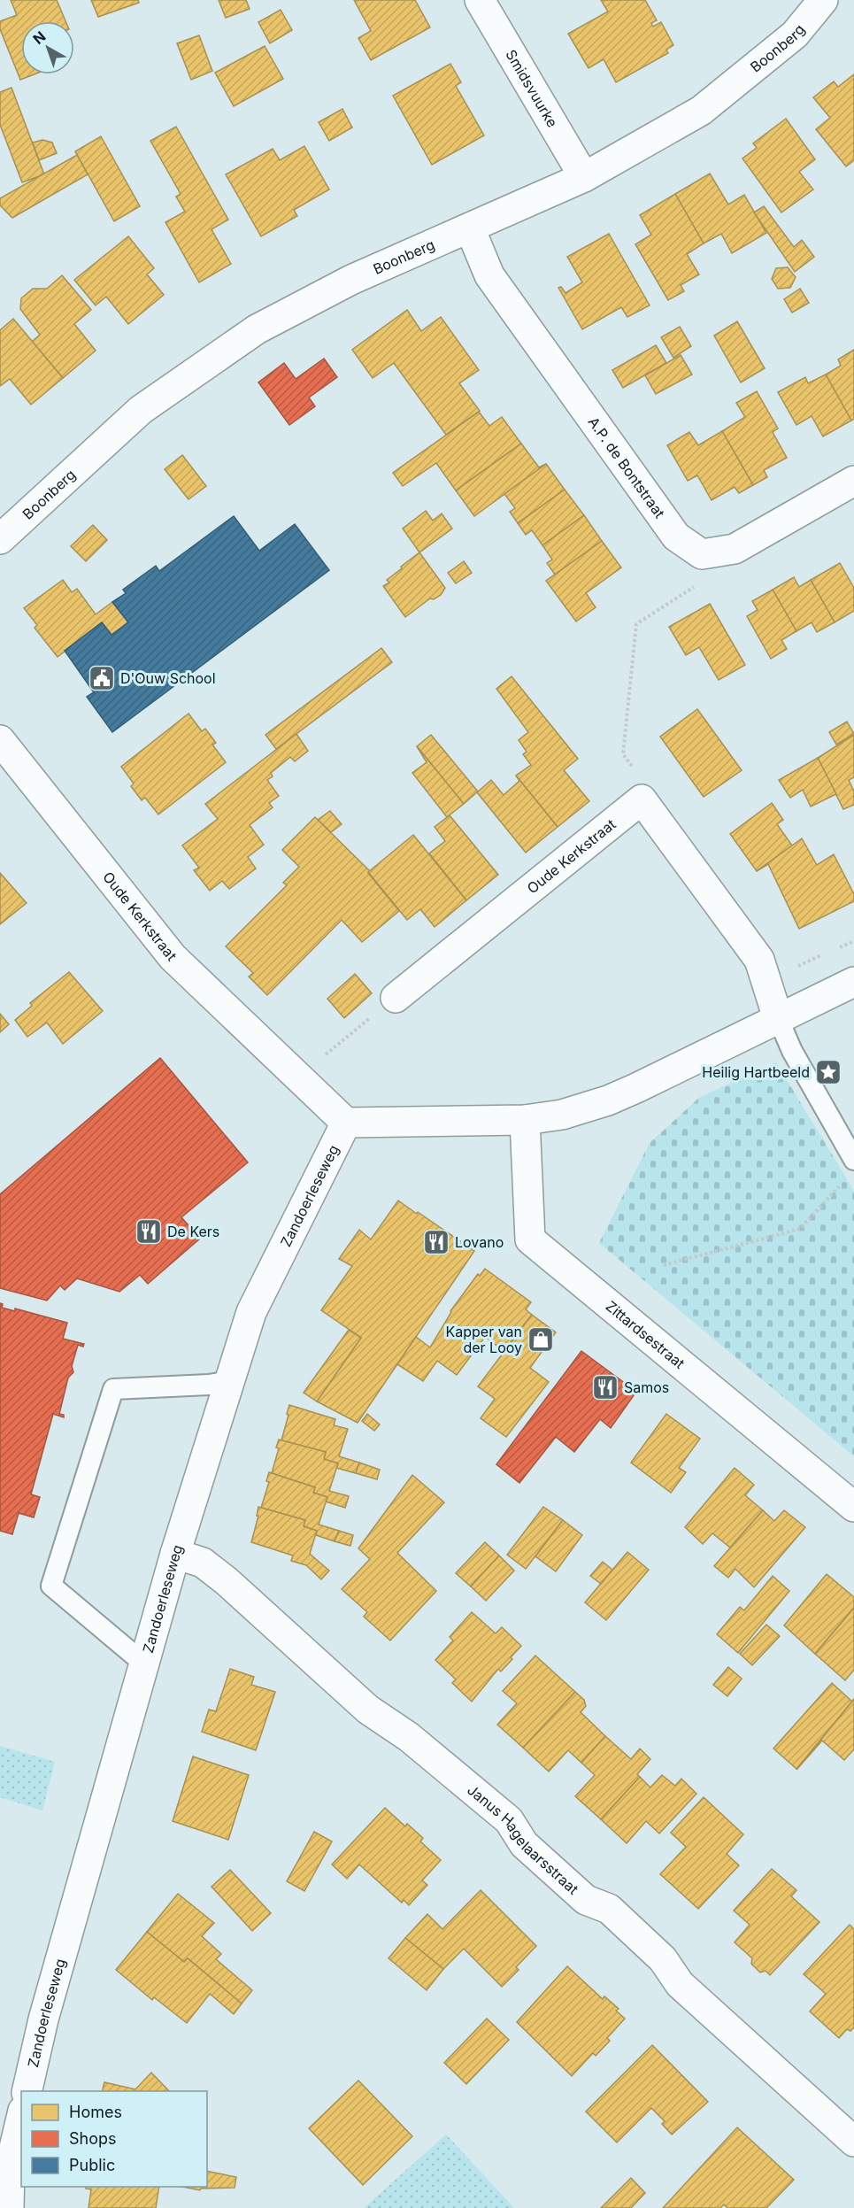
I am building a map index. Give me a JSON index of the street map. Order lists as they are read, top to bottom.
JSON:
{
  "streets": {
    "street": [
      "Boonberg",
      "Smidsvuurke",
      "A.P. de Bontstraat",
      "Oude Kerkstraat",
      "Zandoerleseweg",
      "Zittardsestraat",
      "Janus Hagelaarsstraat"
    ]
  },
  "crossings": [
    ["Boonberg", "Smidsvuurke"],
    ["Boonberg", "A.P. de Bontstraat"],
    ["Oude Kerkstraat", "Zandoerleseweg"],
    ["Zandoerleseweg", "Janus Hagelaarsstraat"]
  ],
  "places": {
    "public building": ["D'Ouw School"],
    "place": ["Heilig Hartbeeld"],
    "restaurant": ["De Kers", "Lovano", "Samos"],
    "shop": ["Kapper van der Looy"]
  },
  "legend": ["Homes", "Shops", "Public"],
  "north": "top left"
}
